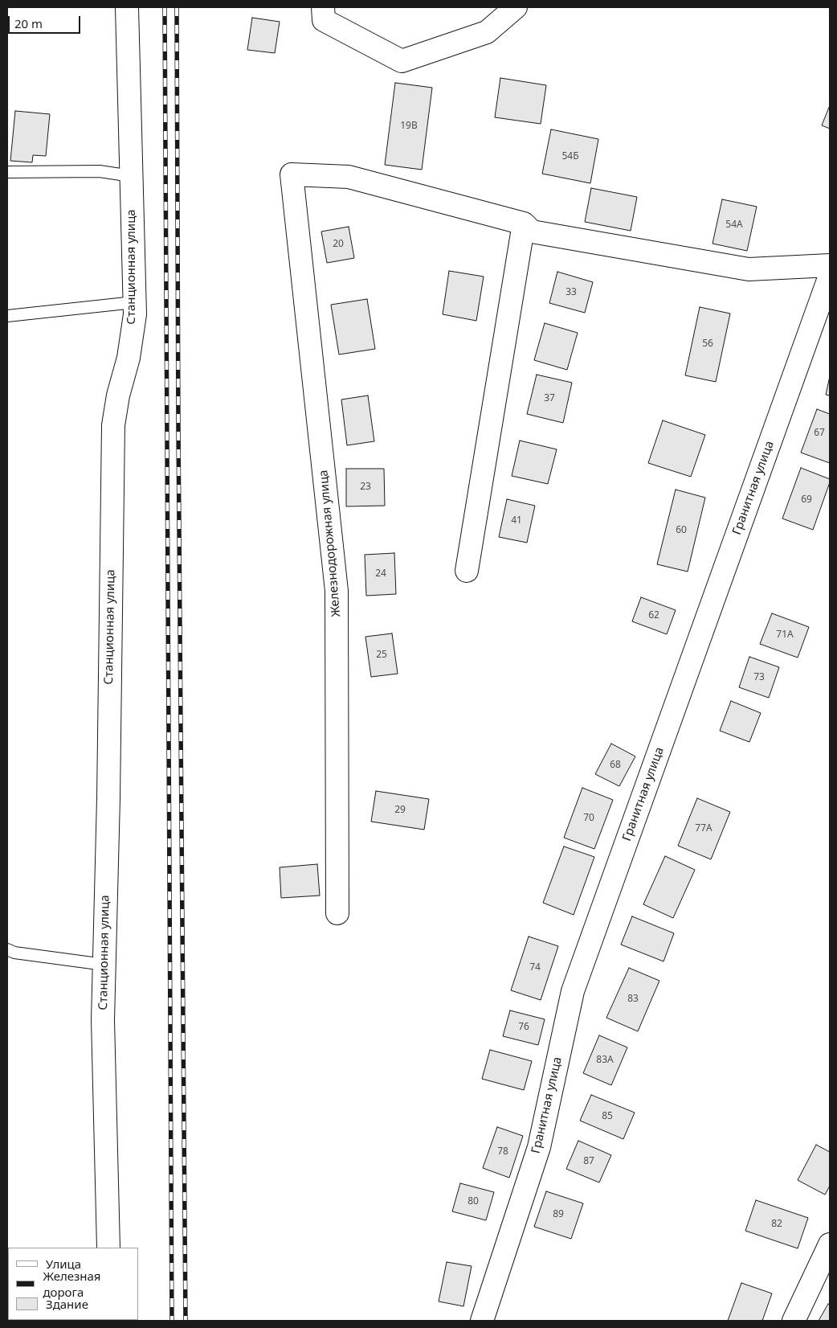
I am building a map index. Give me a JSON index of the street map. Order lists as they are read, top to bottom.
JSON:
{
  "streets": {
    "street": ["Станционная улица", "Гранитная улица", "Железнодорожная улица"]
  },
  "house_numbers": [
    "19В",
    "54Б",
    "54А",
    "20",
    "33",
    "56",
    "37",
    "67",
    "23",
    "69",
    "41",
    "60",
    "24",
    "62",
    "71А",
    "25",
    "73",
    "68",
    "29",
    "70",
    "77А",
    "74",
    "83",
    "76",
    "83А",
    "85",
    "78",
    "87",
    "80",
    "89",
    "82"
  ],
  "legend": ["Улица", "Железная дорога", "Здание"],
  "scale_bar": "20 m"
}
